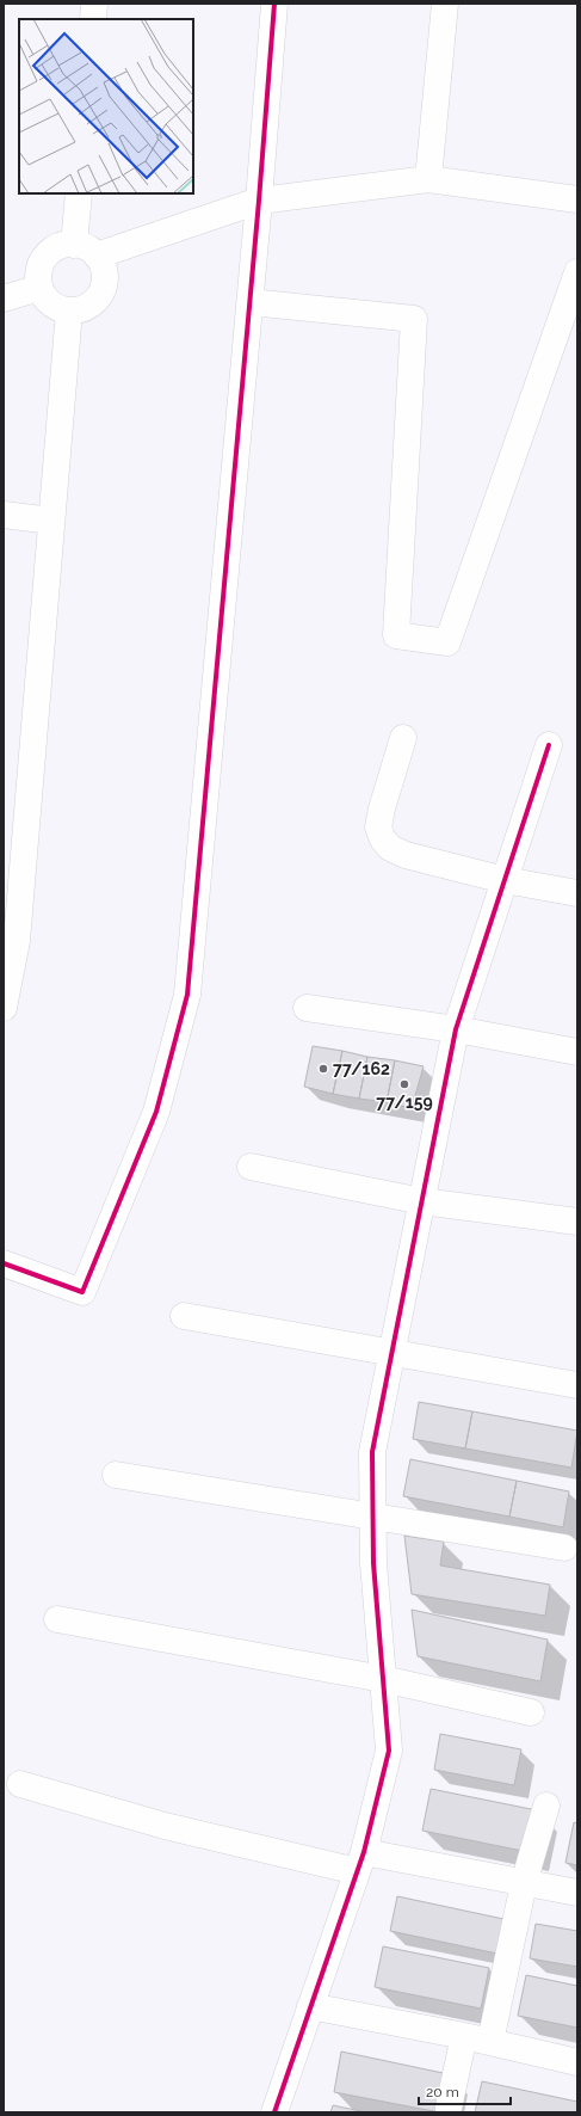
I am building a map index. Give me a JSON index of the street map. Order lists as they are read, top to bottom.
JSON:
{
  "places": ["77/162", "77/159"],
  "scale_bar": "20 m"
}
